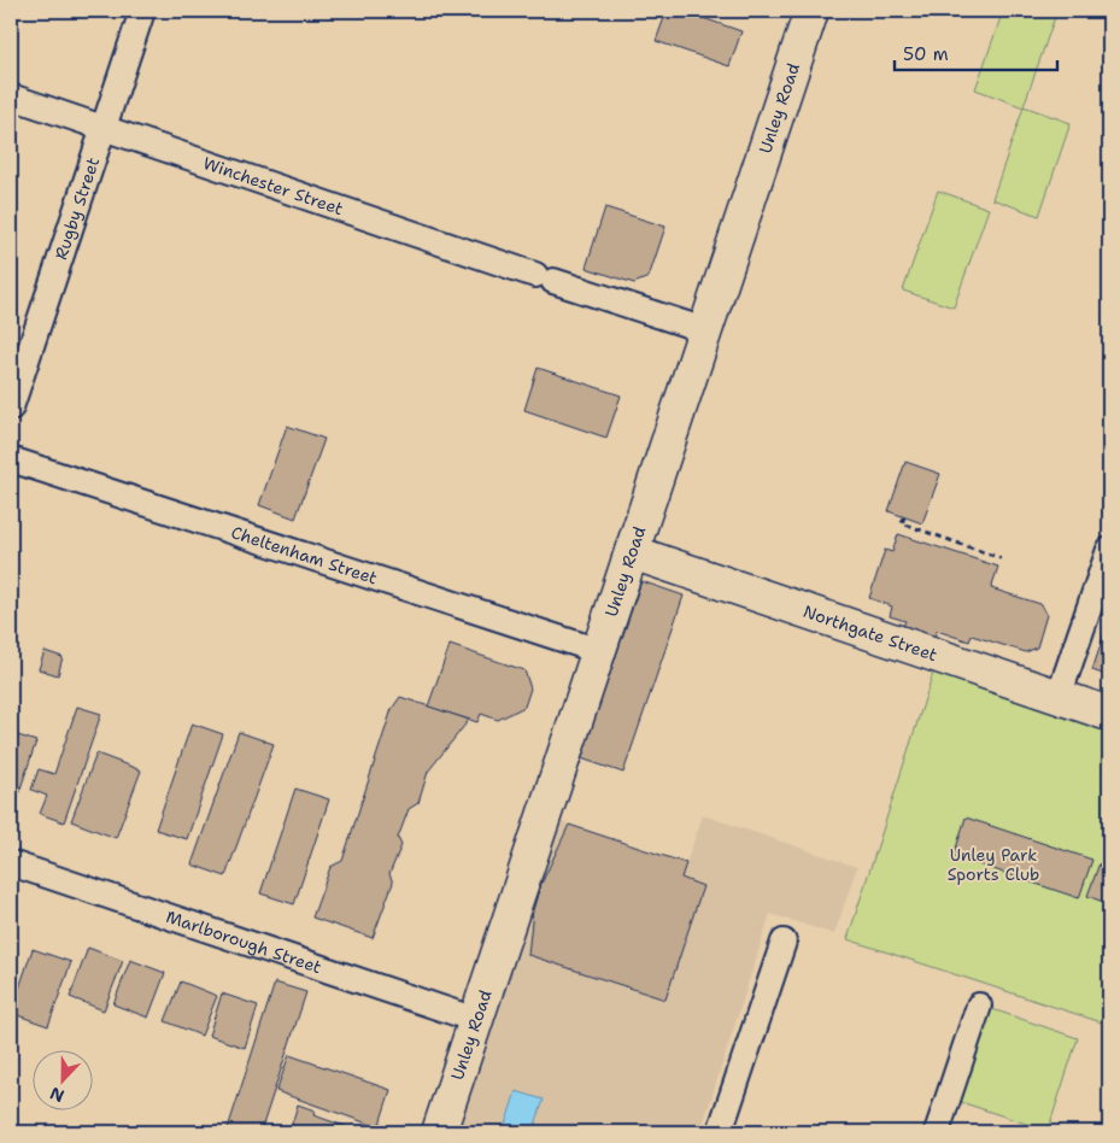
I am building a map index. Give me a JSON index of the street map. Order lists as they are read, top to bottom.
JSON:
{
  "streets": {
    "main road": ["Unley Road", "Northgate Street"],
    "street": [
      "Winchester Street",
      "Rugby Street",
      "Cheltenham Street",
      "Marlborough Street"
    ]
  },
  "crossings": [
    ["Unley Road", "Winchester Street"],
    ["Unley Road", "Cheltenham Street"],
    ["Unley Road", "Northgate Street"],
    ["Unley Road", "Marlborough Street"],
    ["Winchester Street", "Rugby Street"]
  ],
  "parks": ["Unley Park Sports Club"],
  "scale_bar": "50 m",
  "north": "bottom"
}
